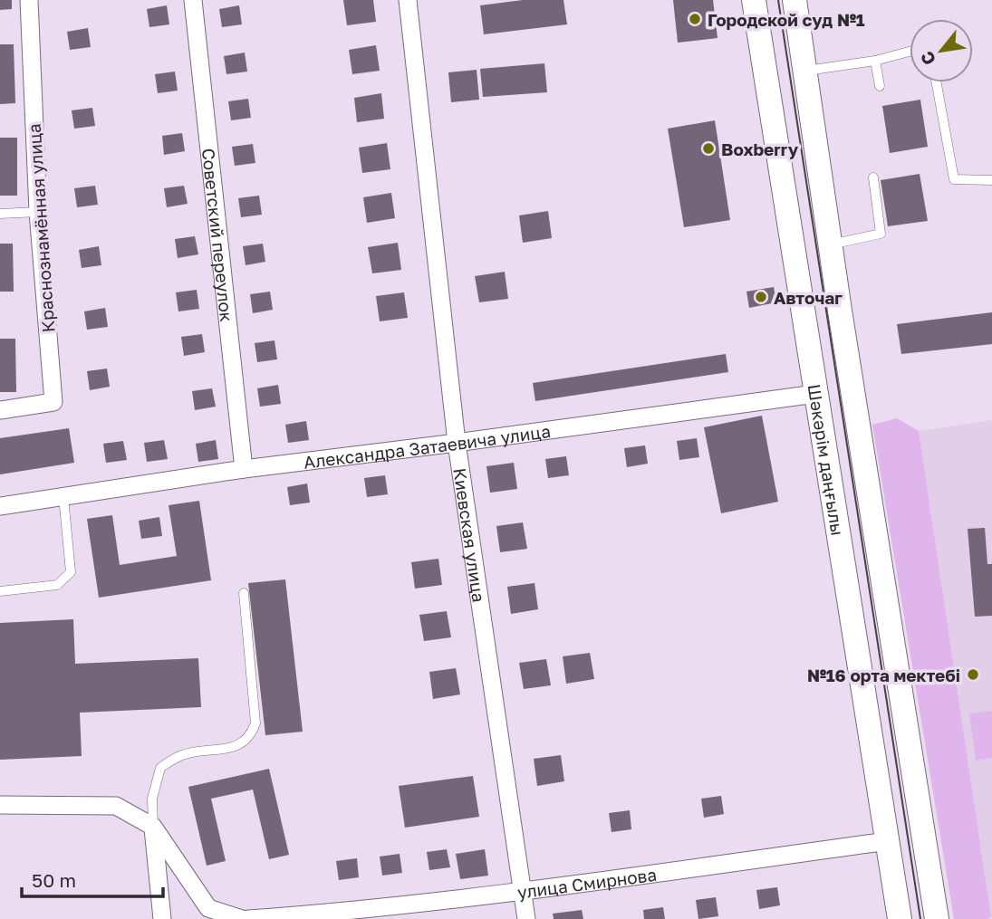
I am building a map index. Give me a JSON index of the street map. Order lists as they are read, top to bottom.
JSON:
{
  "streets": {
    "main road": ["Александра Затаевича улица", "Шәкәрім даңғылы", "улица Смирнова"],
    "street": ["Краснознамённая улица", "Советский переулок", "Киевская улица"]
  },
  "crossings": [
    ["Советский переулок", "Александра Затаевича улица"],
    ["Александра Затаевича улица", "Шәкәрім даңғылы"],
    ["Александра Затаевича улица", "Киевская улица"],
    ["Шәкәрім даңғылы", "улица Смирнова"],
    ["Киевская улица", "улица Смирнова"]
  ],
  "places": [
    "Городской суд №1",
    "Boxberry",
    "Авточаг",
    "№16 орта мектебі"
  ],
  "scale_bar": "50 m",
  "north": "bottom left"
}
